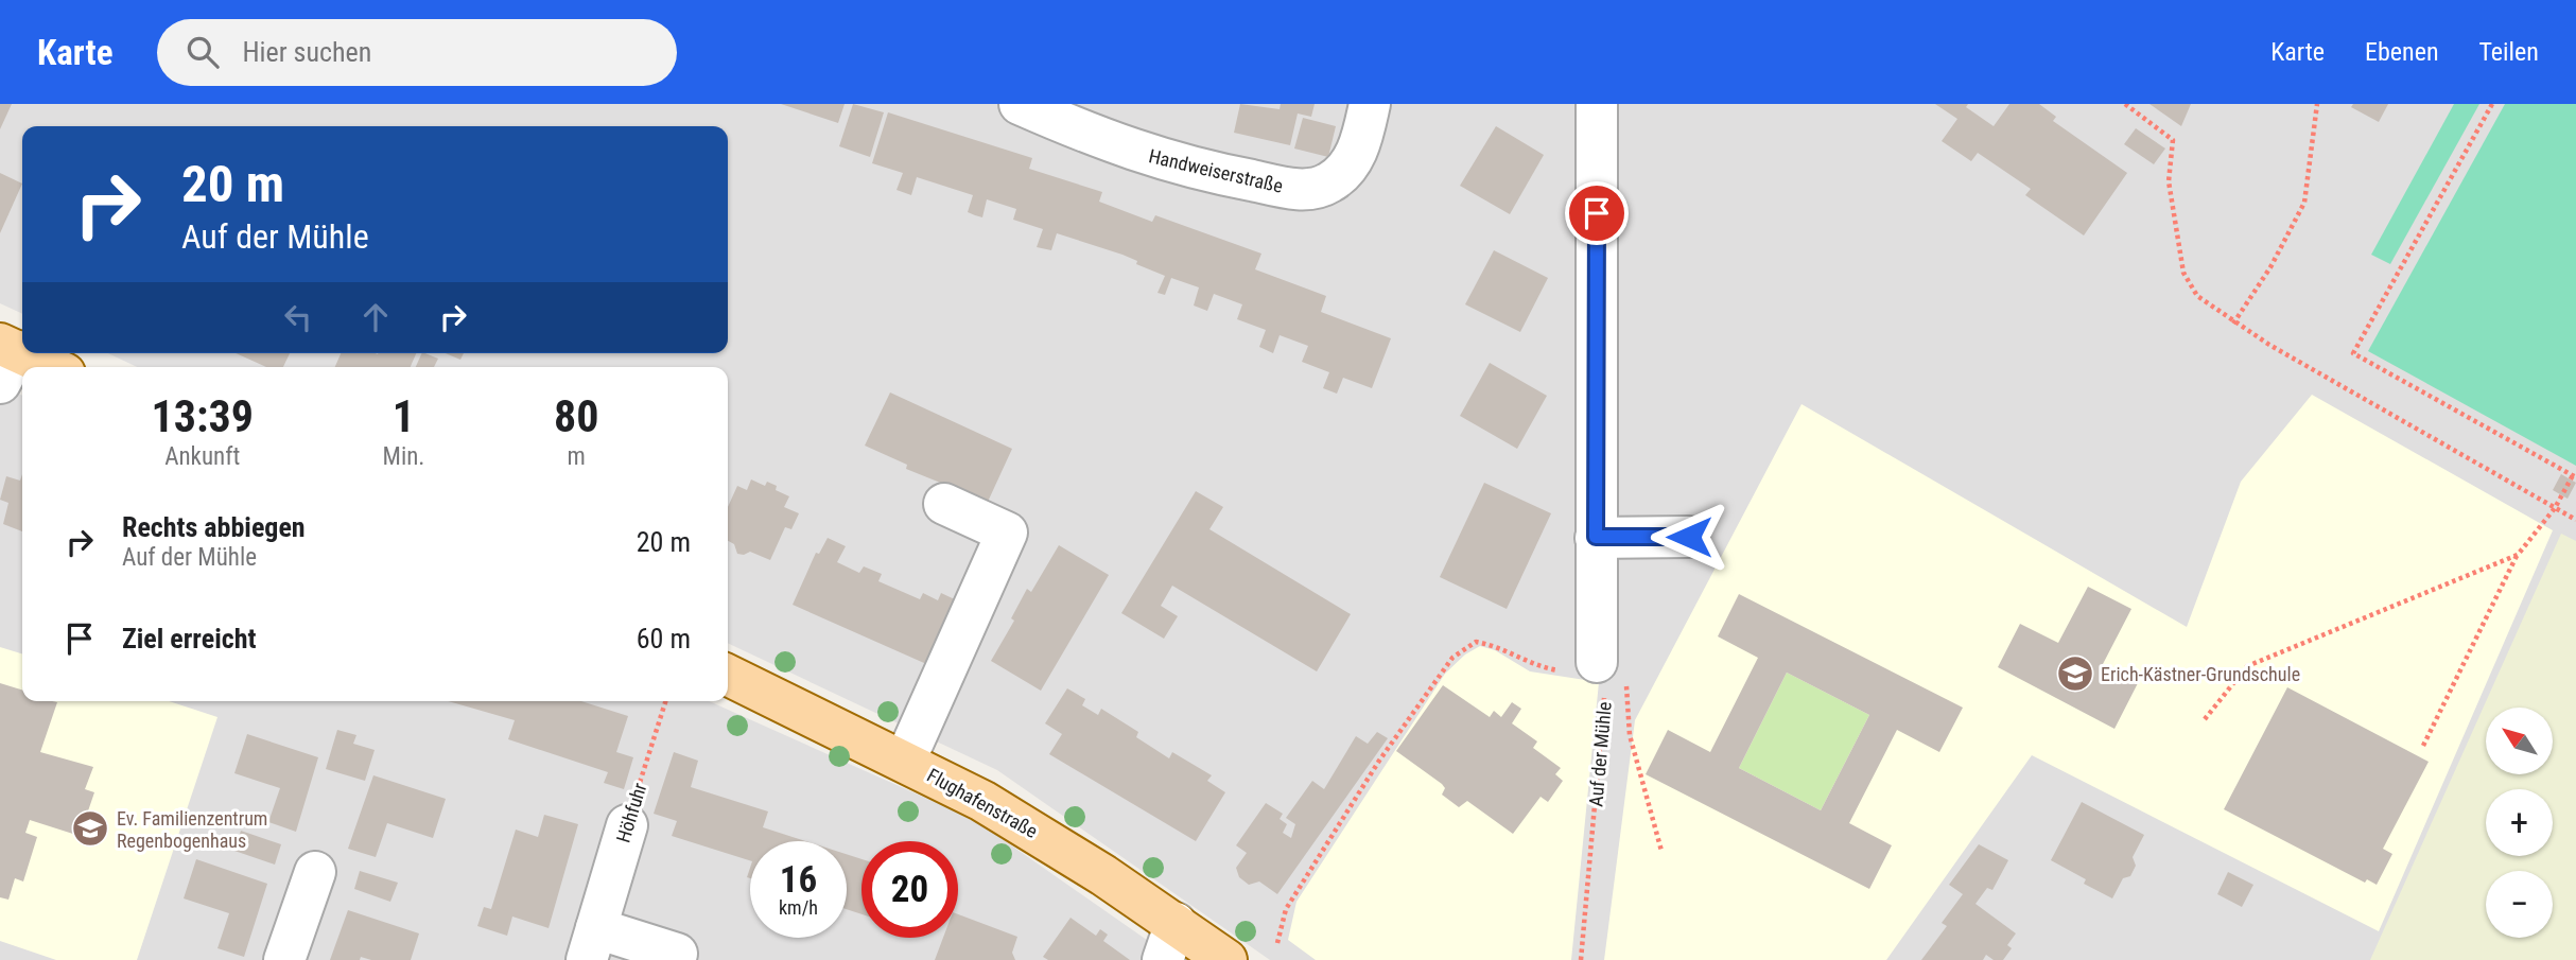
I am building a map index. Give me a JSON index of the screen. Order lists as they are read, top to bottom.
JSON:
{
  "streets": {
    "main road": ["Flughafenstraße"],
    "street": ["Handweiserstraße", "Höhfuhr"],
    "path": ["Auf der Mühle"]
  },
  "places": {
    "school or university": ["Erich-Kästner-Grundschule", "Ev. Familienzentrum Regenbogenhaus"]
  },
  "north": "top left",
  "page": {
    "header": "Karte",
    "search": "Hier suchen",
    "nav": ["Karte", "Ebenen", "Teilen"],
    "turn": ["20 m", "Auf der Mühle"],
    "eta": [
      "13:39",
      "Ankunft",
      "1",
      "Min.",
      "80",
      "m"
    ],
    "list": [
      {
        "name": "Rechts abbiegen",
        "note": "Auf der Mühle",
        "value": "20 m"
      },
      {
        "name": "Ziel erreicht",
        "value": "60 m"
      }
    ],
    "map_buttons": ["+", "−"],
    "speed": "16 km/h",
    "limit": "20"
  }
}
